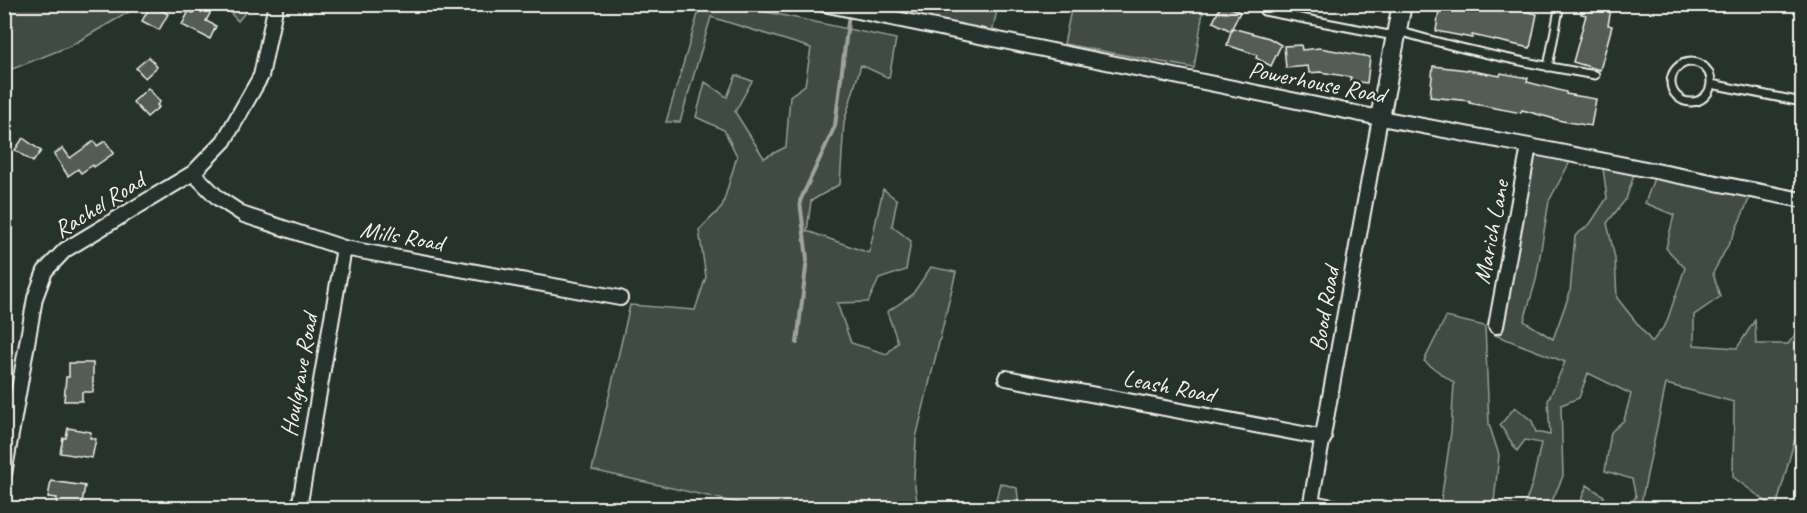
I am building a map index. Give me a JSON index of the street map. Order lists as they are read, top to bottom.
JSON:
{
  "streets": {
    "street": [
      "Powerhouse Road",
      "Rachel Road",
      "Marich Lane",
      "Mills Road",
      "Bood Road",
      "Houlgrave Road",
      "Leash Road"
    ]
  },
  "crossings": [
    ["Powerhouse Road", "Marich Lane"],
    ["Powerhouse Road", "Bood Road"],
    ["Rachel Road", "Mills Road"],
    ["Mills Road", "Houlgrave Road"],
    ["Bood Road", "Leash Road"]
  ]
}
